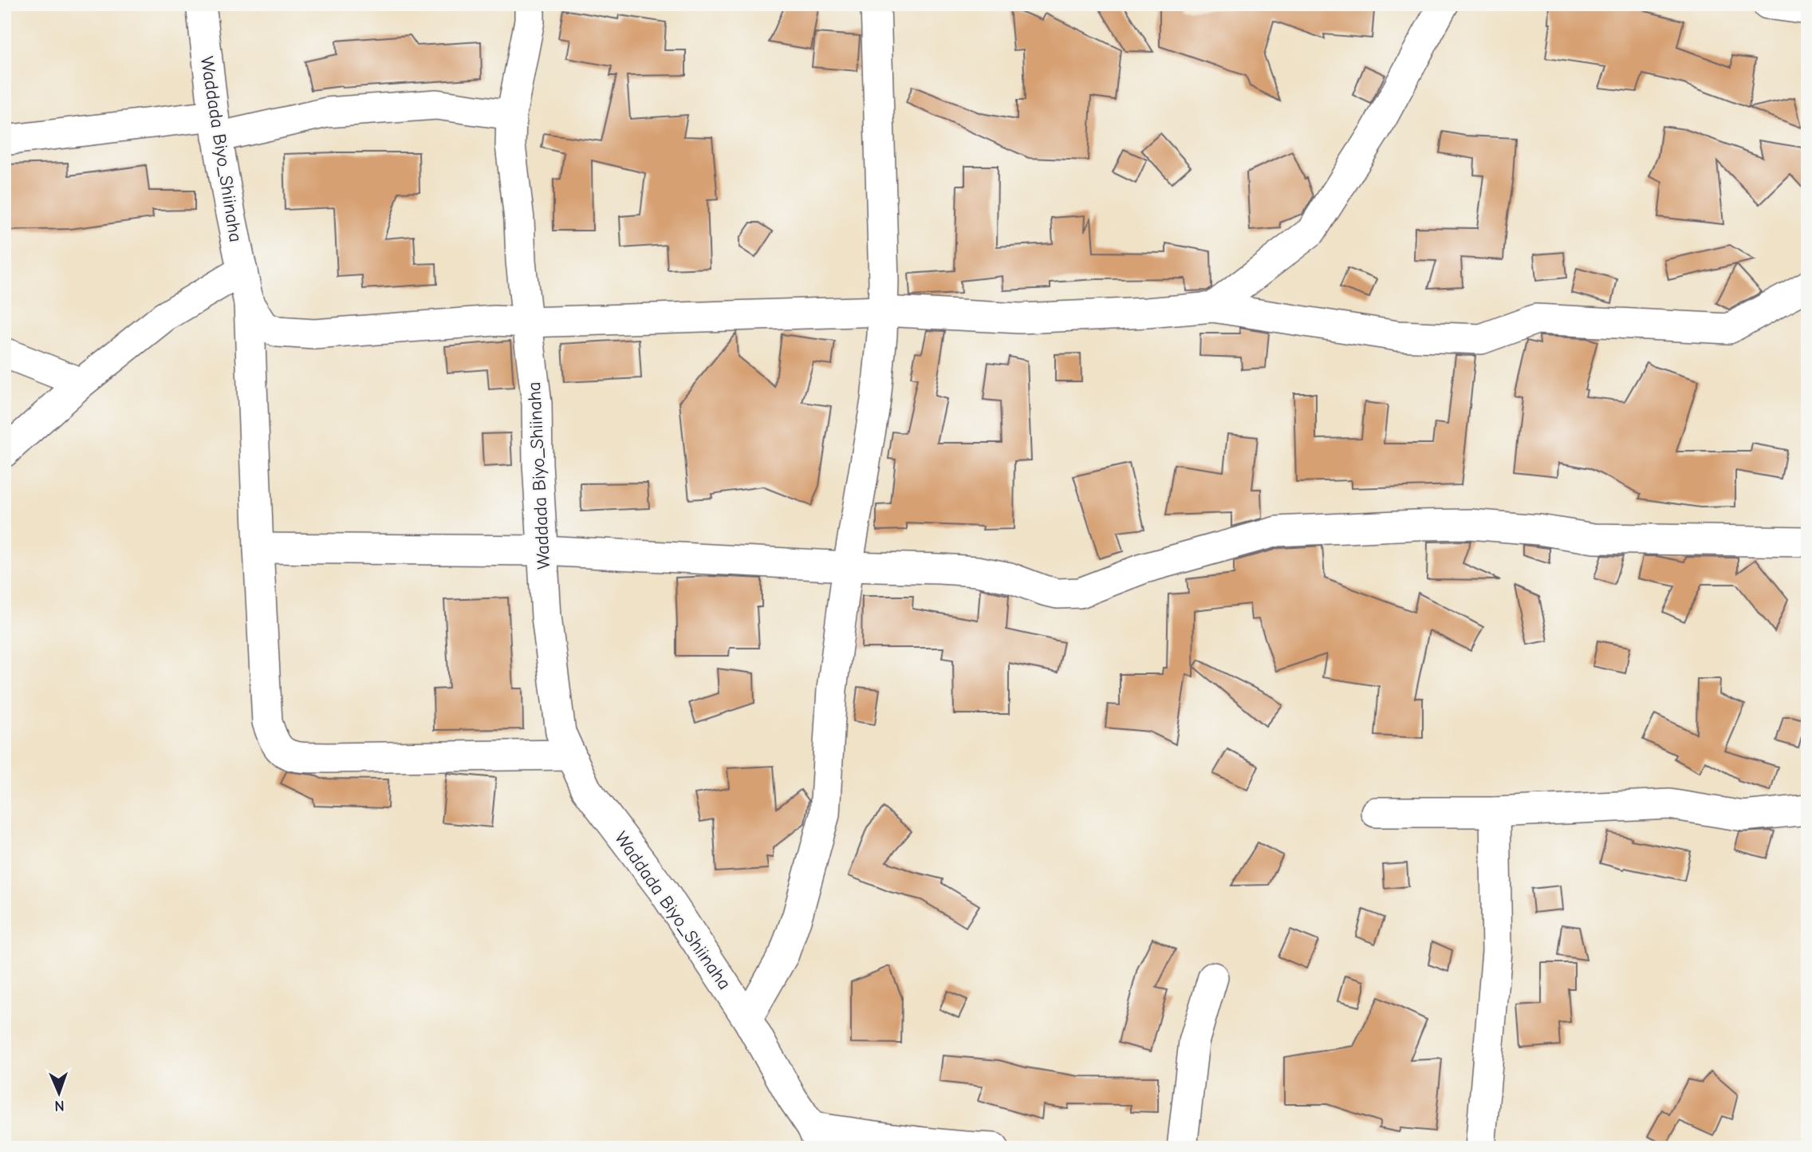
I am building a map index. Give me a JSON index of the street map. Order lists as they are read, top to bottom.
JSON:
{
  "streets": {
    "street": ["Waddada Biyo_Shiinaha"]
  },
  "north": "bottom"
}
